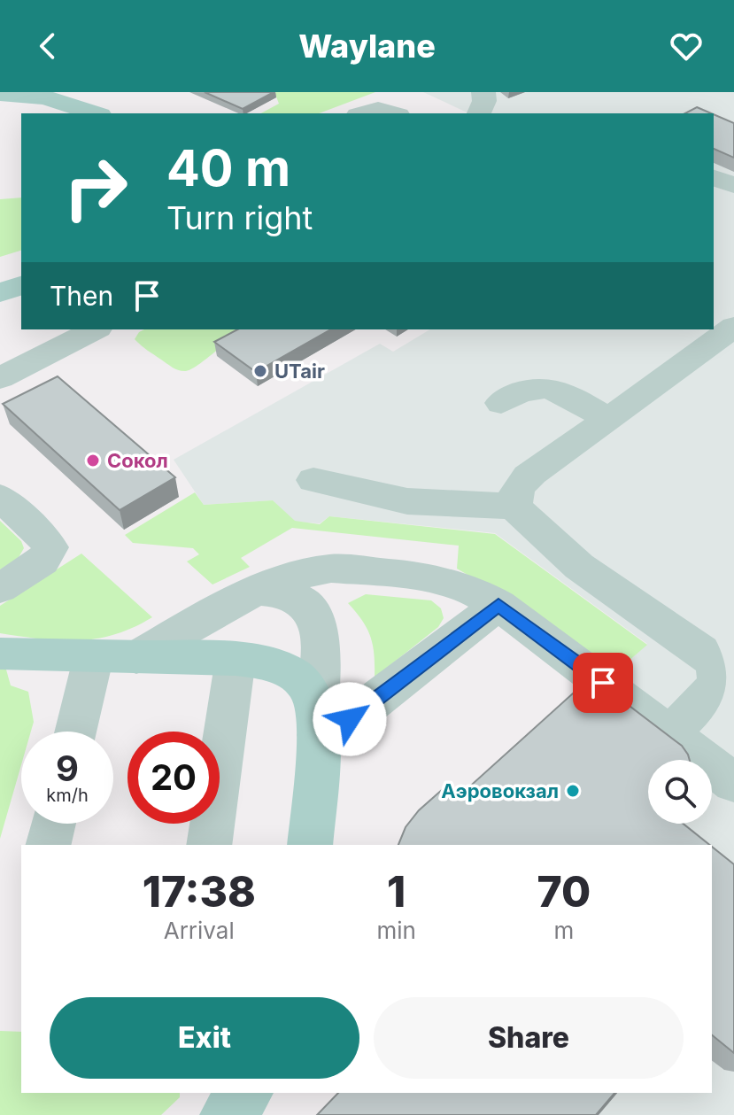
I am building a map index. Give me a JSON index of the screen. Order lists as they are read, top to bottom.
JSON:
{
  "places": ["UTair", "Сокол", "Аэровокзал"],
  "page": {
    "header": "Waylane",
    "turn": ["40 m", "Turn right"],
    "then": "Then",
    "speed": "9 km/h",
    "limit": "20",
    "eta": [
      "17:38",
      "Arrival",
      "1",
      "min",
      "70",
      "m"
    ],
    "buttons": ["Exit", "Share"]
  }
}
